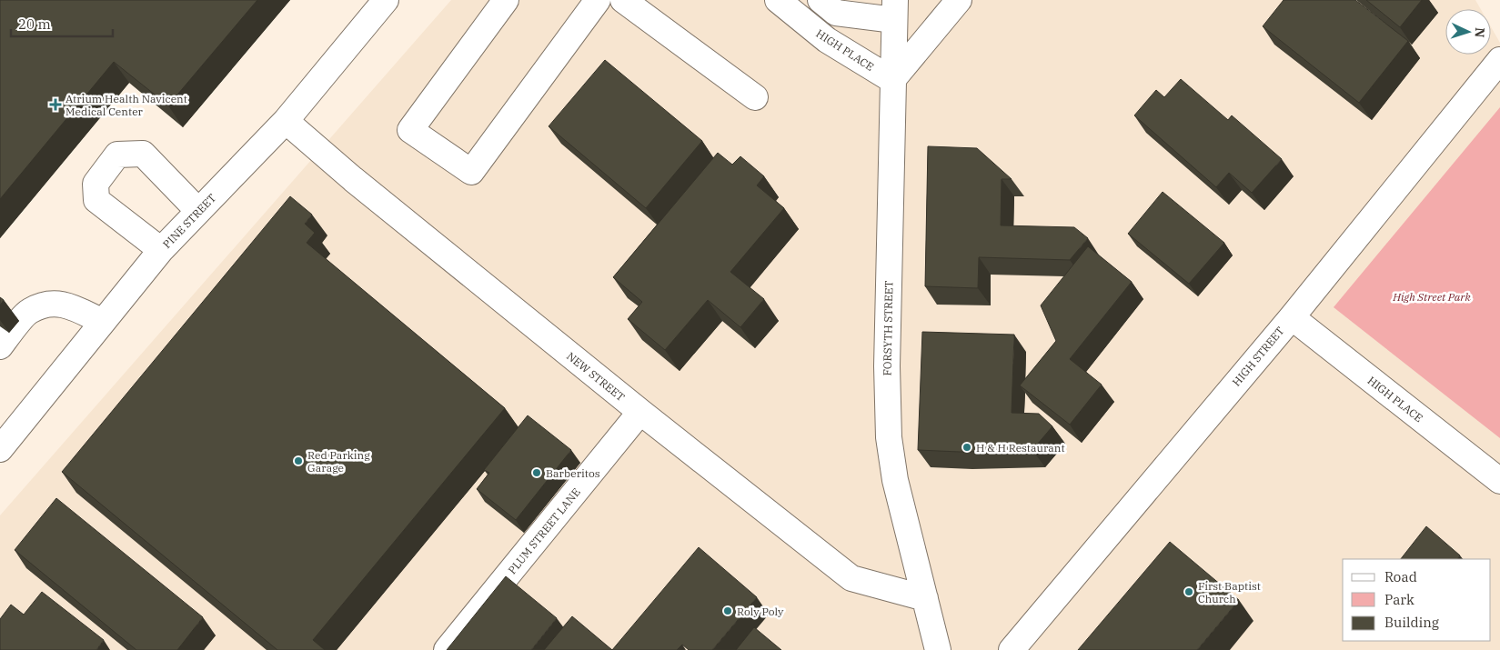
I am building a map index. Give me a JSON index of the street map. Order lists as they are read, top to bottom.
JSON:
{
  "streets": {
    "street": [
      "HIGH PLACE",
      "PINE STREET",
      "FORSYTH STREET",
      "HIGH STREET",
      "NEW STREET",
      "PLUM STREET LANE"
    ]
  },
  "crossings": [
    ["HIGH PLACE", "FORSYTH STREET"],
    ["HIGH PLACE", "HIGH STREET"],
    ["PINE STREET", "NEW STREET"],
    ["FORSYTH STREET", "NEW STREET"],
    ["NEW STREET", "PLUM STREET LANE"]
  ],
  "parks": ["High Street Park"],
  "places": {
    "health": ["Atrium Health Navicent Medical Center"],
    "other": [
      "H & H Restaurant",
      "Red Parking Garage",
      "Barberitos",
      "First Baptist Church",
      "Roly Poly"
    ]
  },
  "legend": ["Road", "Park", "Building"],
  "scale_bar": "20 m",
  "north": "right"
}
